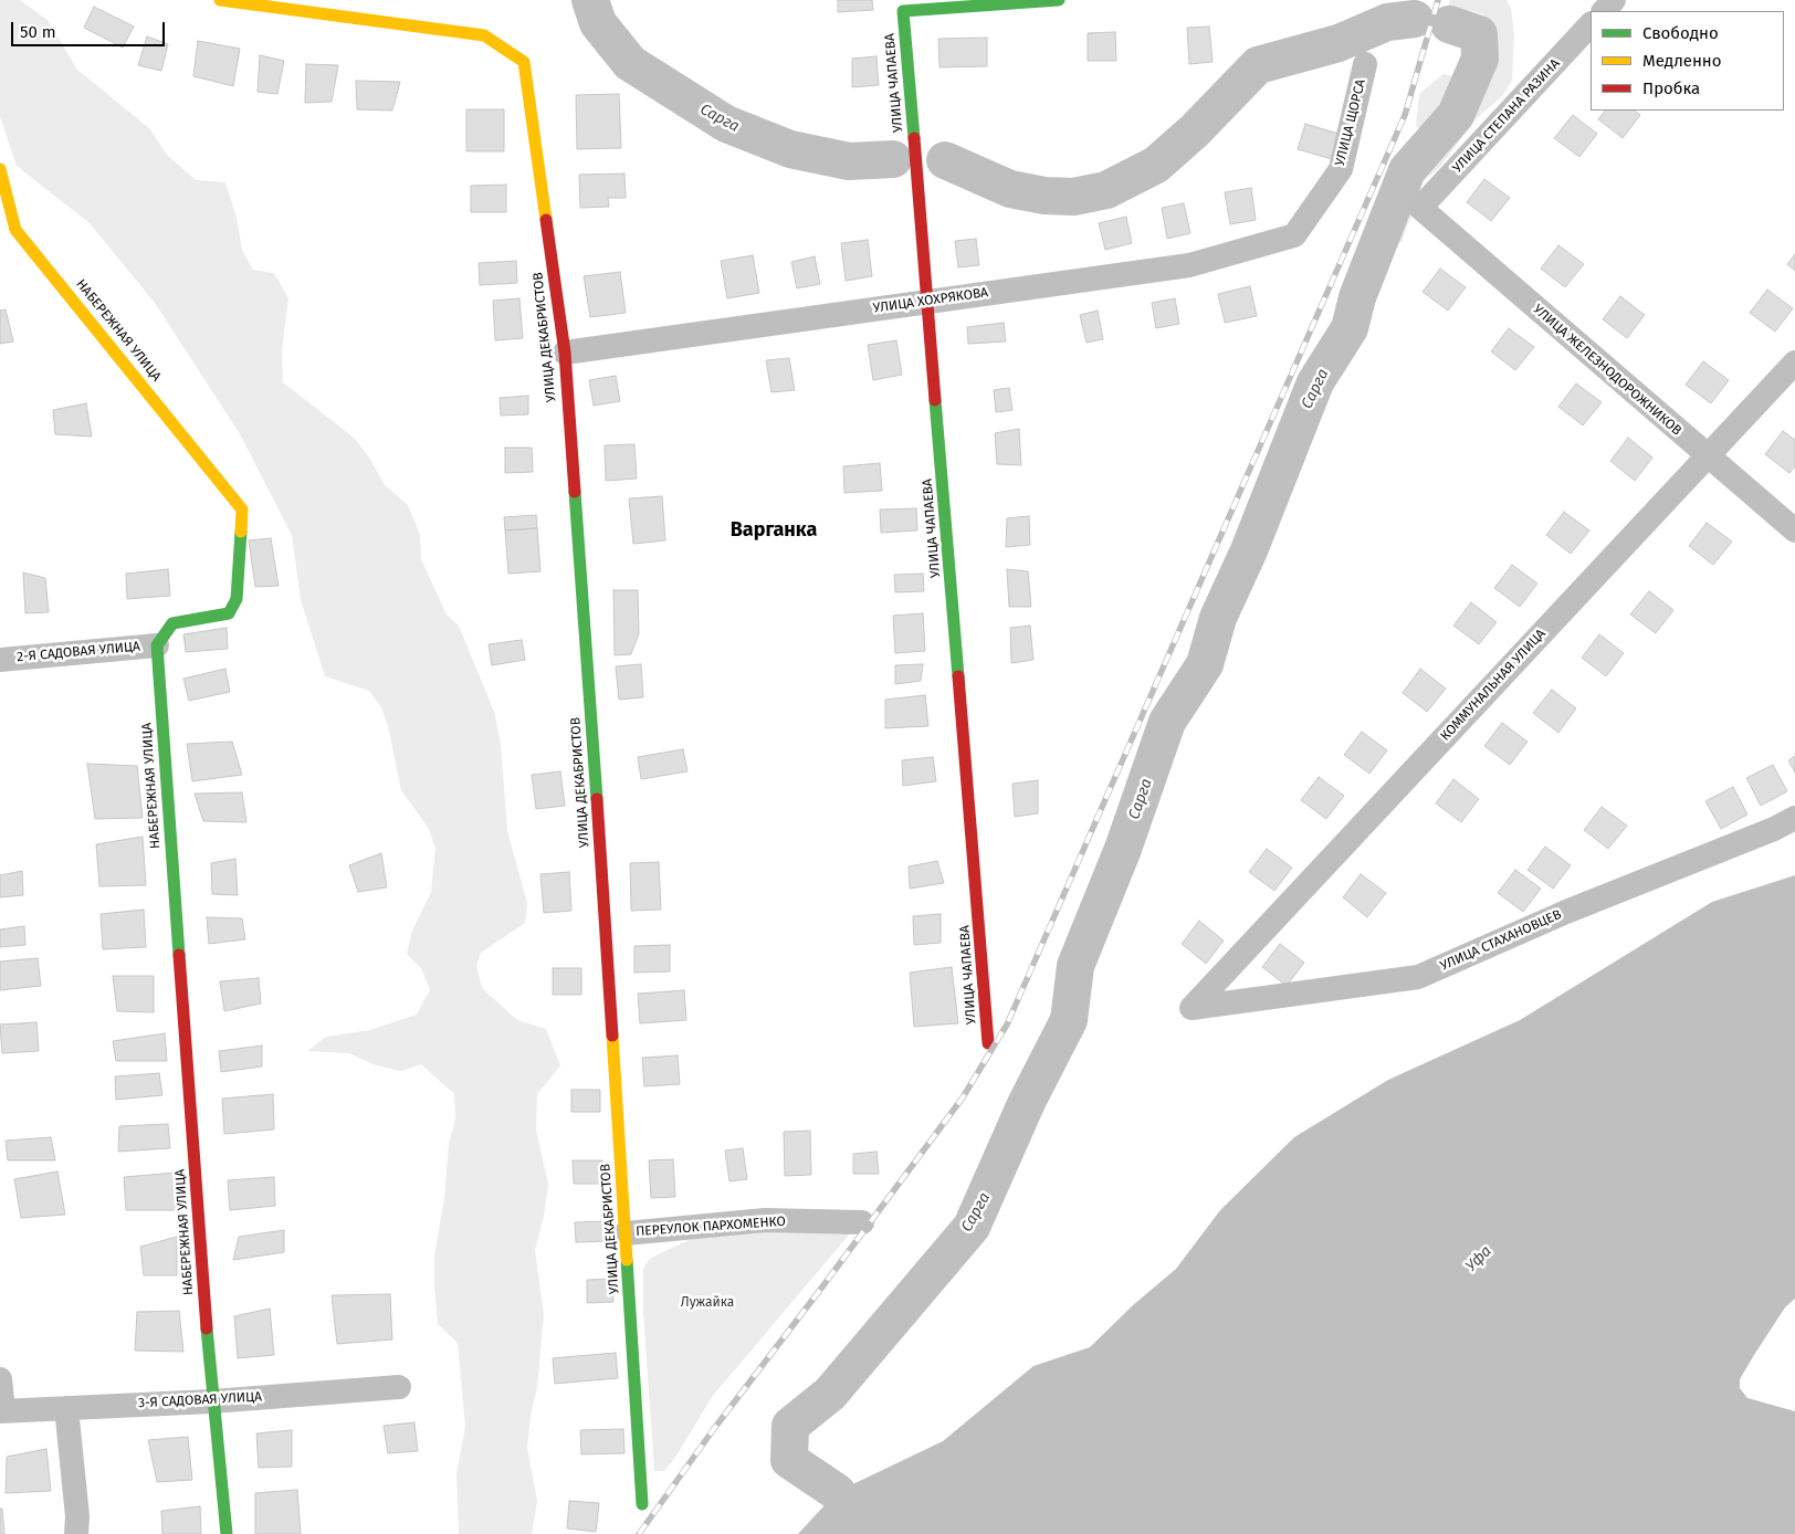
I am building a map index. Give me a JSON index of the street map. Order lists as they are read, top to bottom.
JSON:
{
  "streets": {
    "street": [
      "УЛИЦА ЧАПАЕВА",
      "УЛИЦА СТЕПАНА РАЗИНА",
      "УЛИЦА ЩОРСА",
      "УЛИЦА ХОХРЯКОВА",
      "НАБЕРЕЖНАЯ УЛИЦА",
      "УЛИЦА ДЕКАБРИСТОВ",
      "УЛИЦА ЖЕЛЕЗНОДОРОЖНИКОВ",
      "2-Я САДОВАЯ УЛИЦА",
      "КОММУНАЛЬНАЯ УЛИЦА",
      "УЛИЦА СТАХАНОВЦЕВ",
      "ПЕРЕУЛОК ПАРХОМЕНКО",
      "3-Я САДОВАЯ УЛИЦА"
    ]
  },
  "crossings": [
    ["УЛИЦА ЧАПАЕВА", "УЛИЦА ХОХРЯКОВА"],
    ["УЛИЦА СТЕПАНА РАЗИНА", "УЛИЦА ЖЕЛЕЗНОДОРОЖНИКОВ"],
    ["УЛИЦА ЩОРСА", "УЛИЦА ХОХРЯКОВА"],
    ["УЛИЦА ХОХРЯКОВА", "УЛИЦА ДЕКАБРИСТОВ"],
    ["НАБЕРЕЖНАЯ УЛИЦА", "2-Я САДОВАЯ УЛИЦА"],
    ["НАБЕРЕЖНАЯ УЛИЦА", "3-Я САДОВАЯ УЛИЦА"],
    ["УЛИЦА ДЕКАБРИСТОВ", "ПЕРЕУЛОК ПАРХОМЕНКО"],
    ["УЛИЦА ЖЕЛЕЗНОДОРОЖНИКОВ", "КОММУНАЛЬНАЯ УЛИЦА"],
    ["КОММУНАЛЬНАЯ УЛИЦА", "УЛИЦА СТАХАНОВЦЕВ"]
  ],
  "districts": ["Варганка"],
  "water": ["Сарга", "Уфа"],
  "parks": ["Лужайка"],
  "legend": ["Свободно", "Медленно", "Пробка"],
  "scale_bar": "50 m"
}
